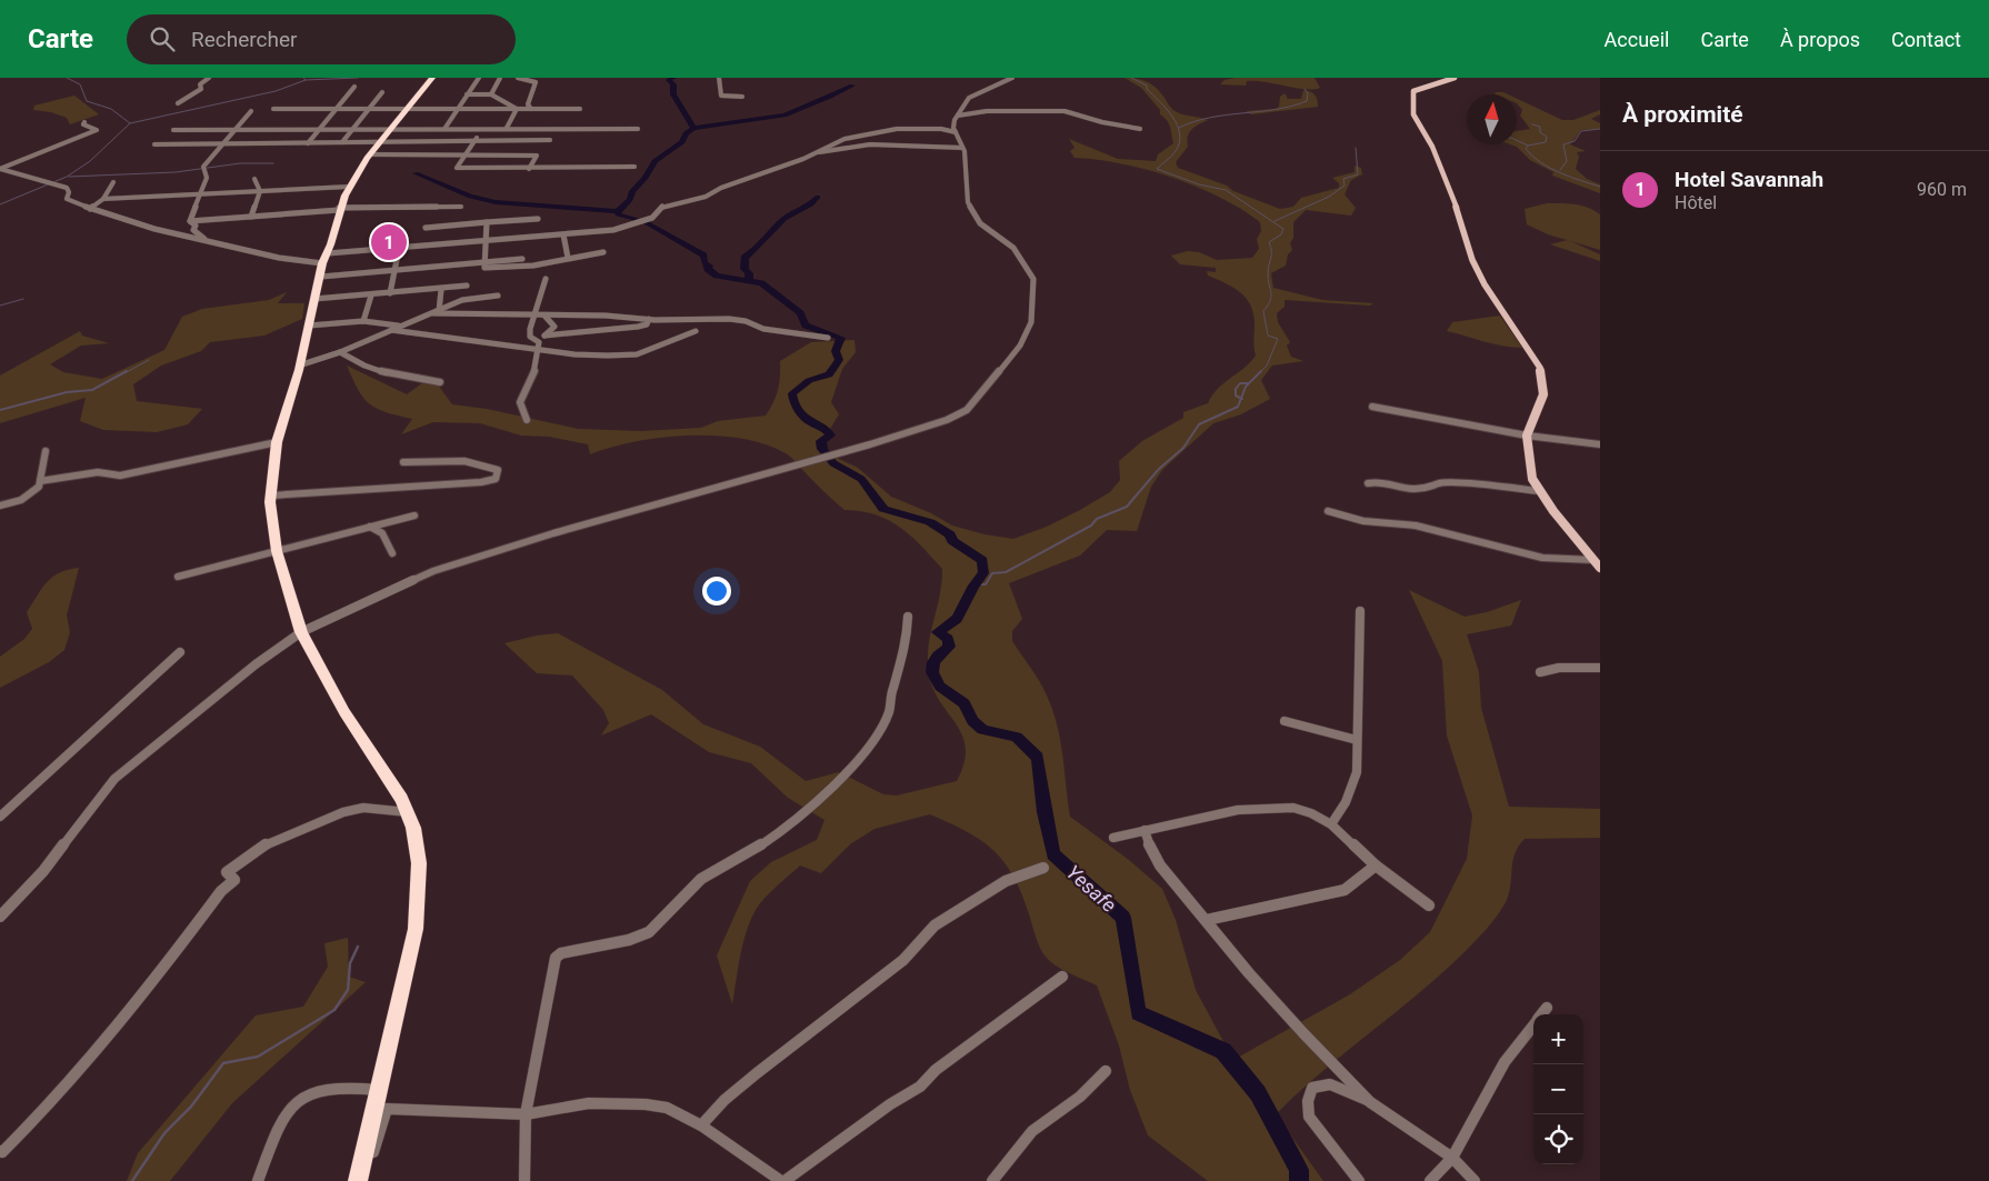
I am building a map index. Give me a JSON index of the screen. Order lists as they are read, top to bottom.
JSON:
{
  "water": ["Yesafe"],
  "north": "top",
  "page": {
    "header": "Carte",
    "search": "Rechercher",
    "nav": [
      "Accueil",
      "Carte",
      "À propos",
      "Contact"
    ],
    "heading": "À proximité",
    "list": [
      {
        "mark": "1",
        "name": "Hotel Savannah",
        "note": "Hôtel",
        "value": "960 m"
      }
    ],
    "pins": "1",
    "map_buttons": ["+", "−"]
  }
}
